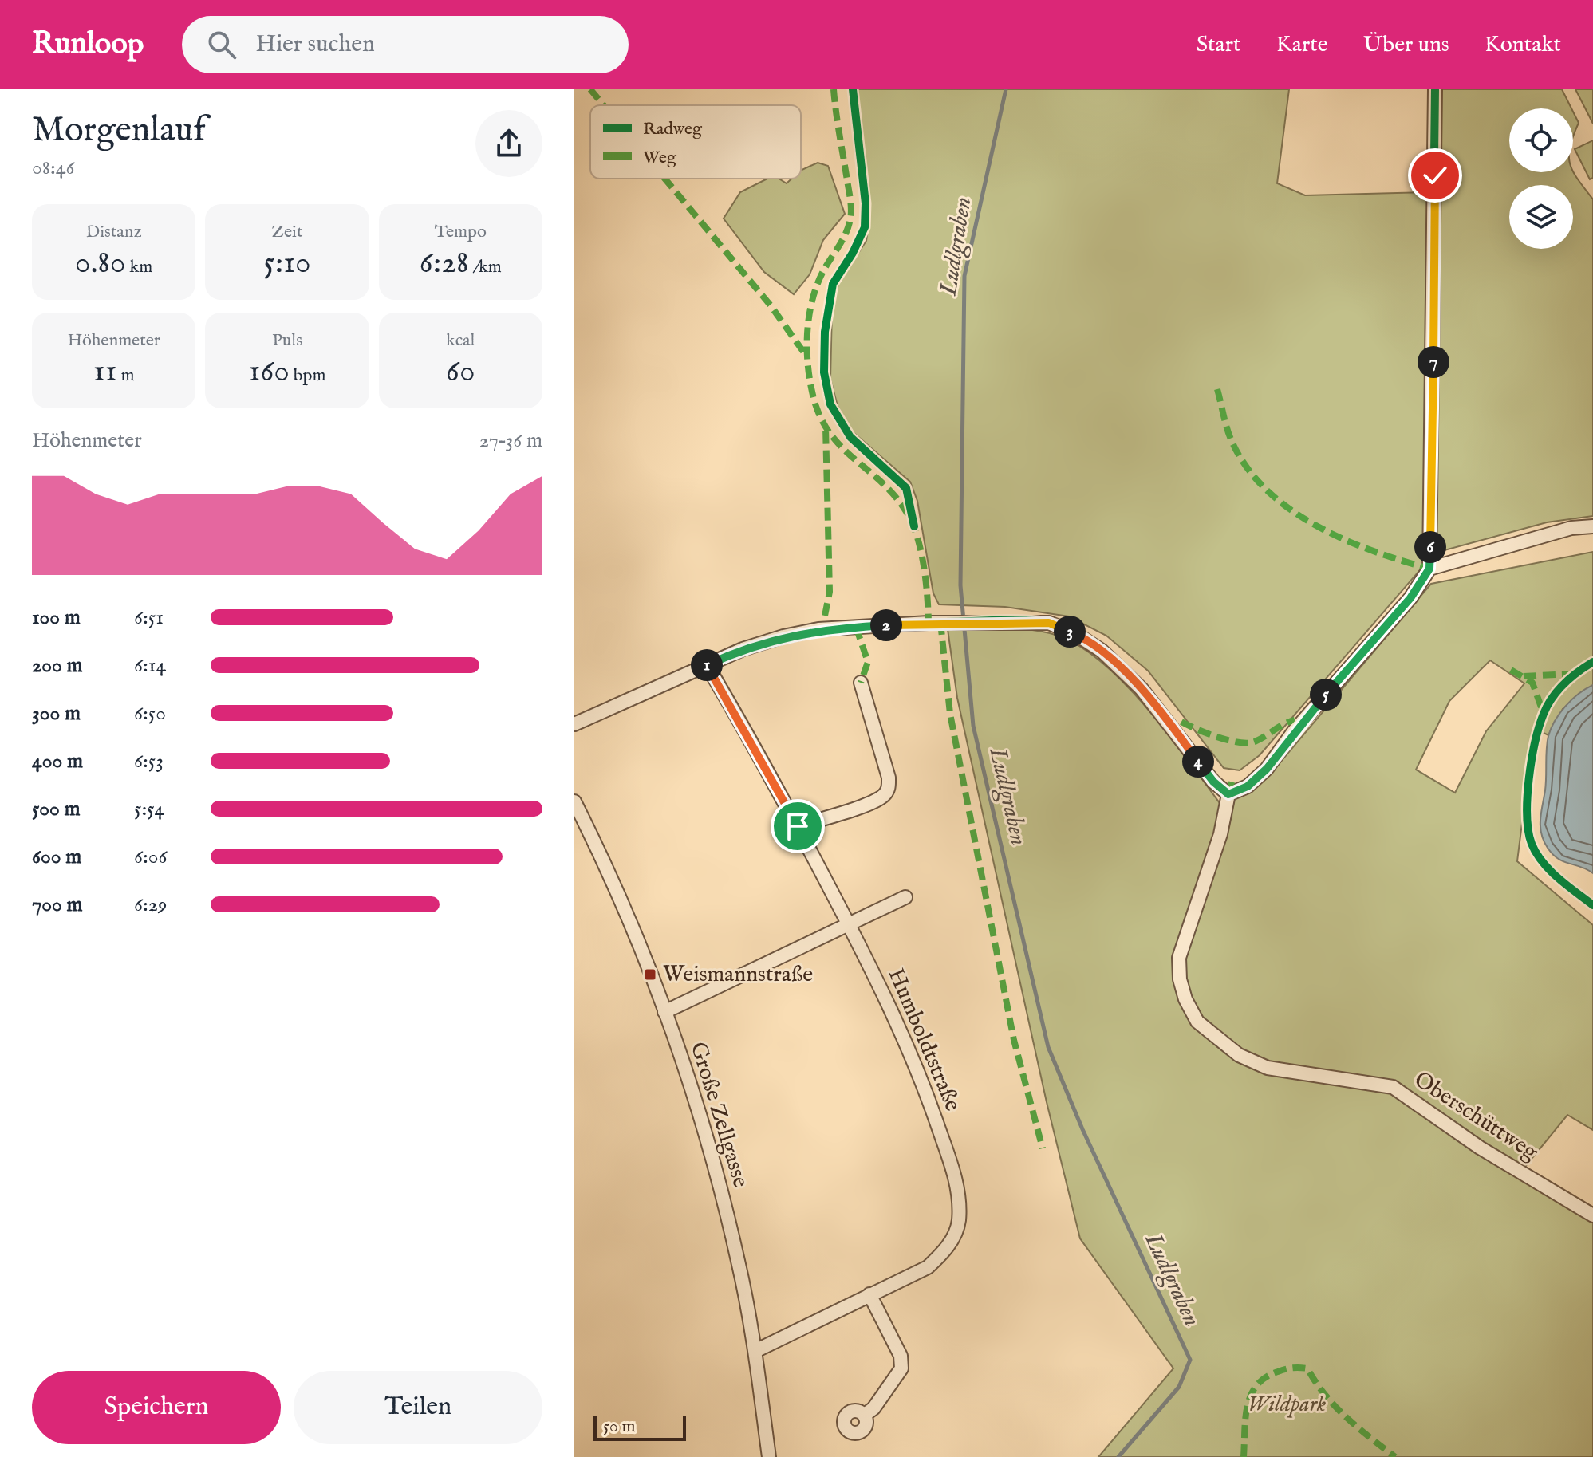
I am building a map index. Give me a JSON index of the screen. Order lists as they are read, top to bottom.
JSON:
{
  "streets": {
    "street": ["Humboldtstraße", "Große Zellgasse", "Oberschüttweg"]
  },
  "crossings": [
    ["Humboldtstraße", "Große Zellgasse"]
  ],
  "water": ["Ludlgraben"],
  "parks": ["Wildpark"],
  "places": {
    "transit": ["Weismannstraße"]
  },
  "legend": ["Radweg", "Weg"],
  "scale_bar": "50 m",
  "page": {
    "header": "Runloop",
    "search": "Hier suchen",
    "nav": [
      "Start",
      "Karte",
      "Über uns",
      "Kontakt"
    ],
    "heading": ["Morgenlauf", "08:46"],
    "stats": [
      ["Distanz", "0.80 km"],
      ["Zeit", "5:10"],
      ["Tempo", "6:28 /km"],
      ["Höhenmeter", "11 m"],
      ["Puls", "160 bpm"],
      ["kcal", "60"]
    ],
    "pins": [
      "7",
      "6",
      "2",
      "3",
      "1",
      "5",
      "4"
    ],
    "chart": ["Höhenmeter", "27–36 m"],
    "list": [
      {
        "name": "100 m",
        "note": "6:51"
      },
      {
        "name": "200 m",
        "note": "6:14"
      },
      {
        "name": "300 m",
        "note": "6:50"
      },
      {
        "name": "400 m",
        "note": "6:53"
      },
      {
        "name": "500 m",
        "note": "5:54"
      },
      {
        "name": "600 m",
        "note": "6:06"
      },
      {
        "name": "700 m",
        "note": "6:29"
      }
    ],
    "buttons": ["Speichern", "Teilen"],
    "scale": "50 m"
  }
}
